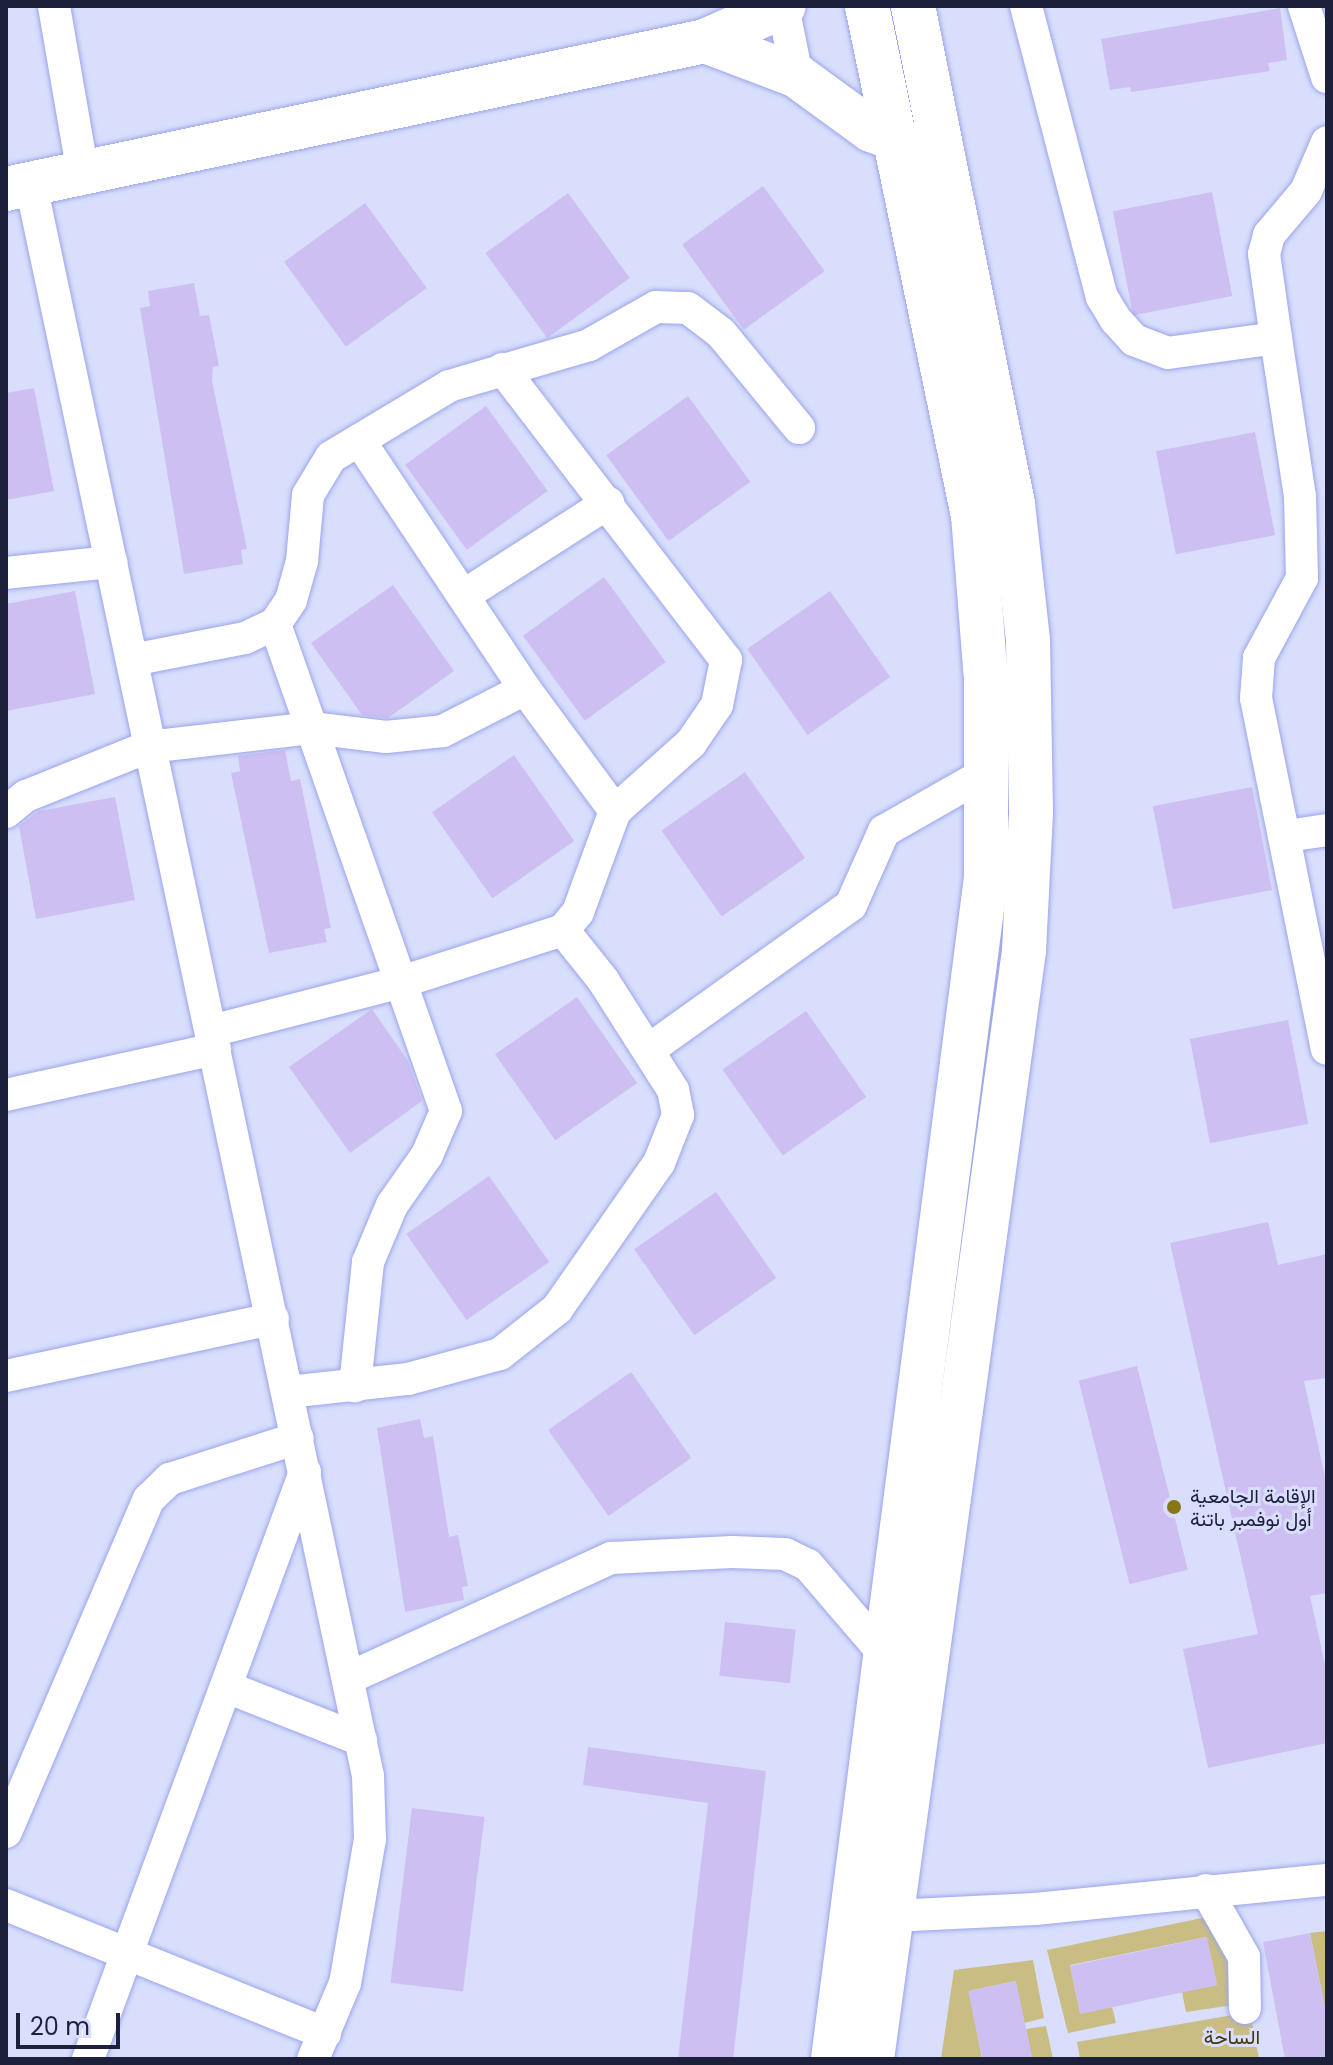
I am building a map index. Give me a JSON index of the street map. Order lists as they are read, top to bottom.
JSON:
{
  "parks": ["الساحة"],
  "places": ["الإقامة الجامعية أول نوفمبر باتنة"],
  "scale_bar": "20 m"
}
